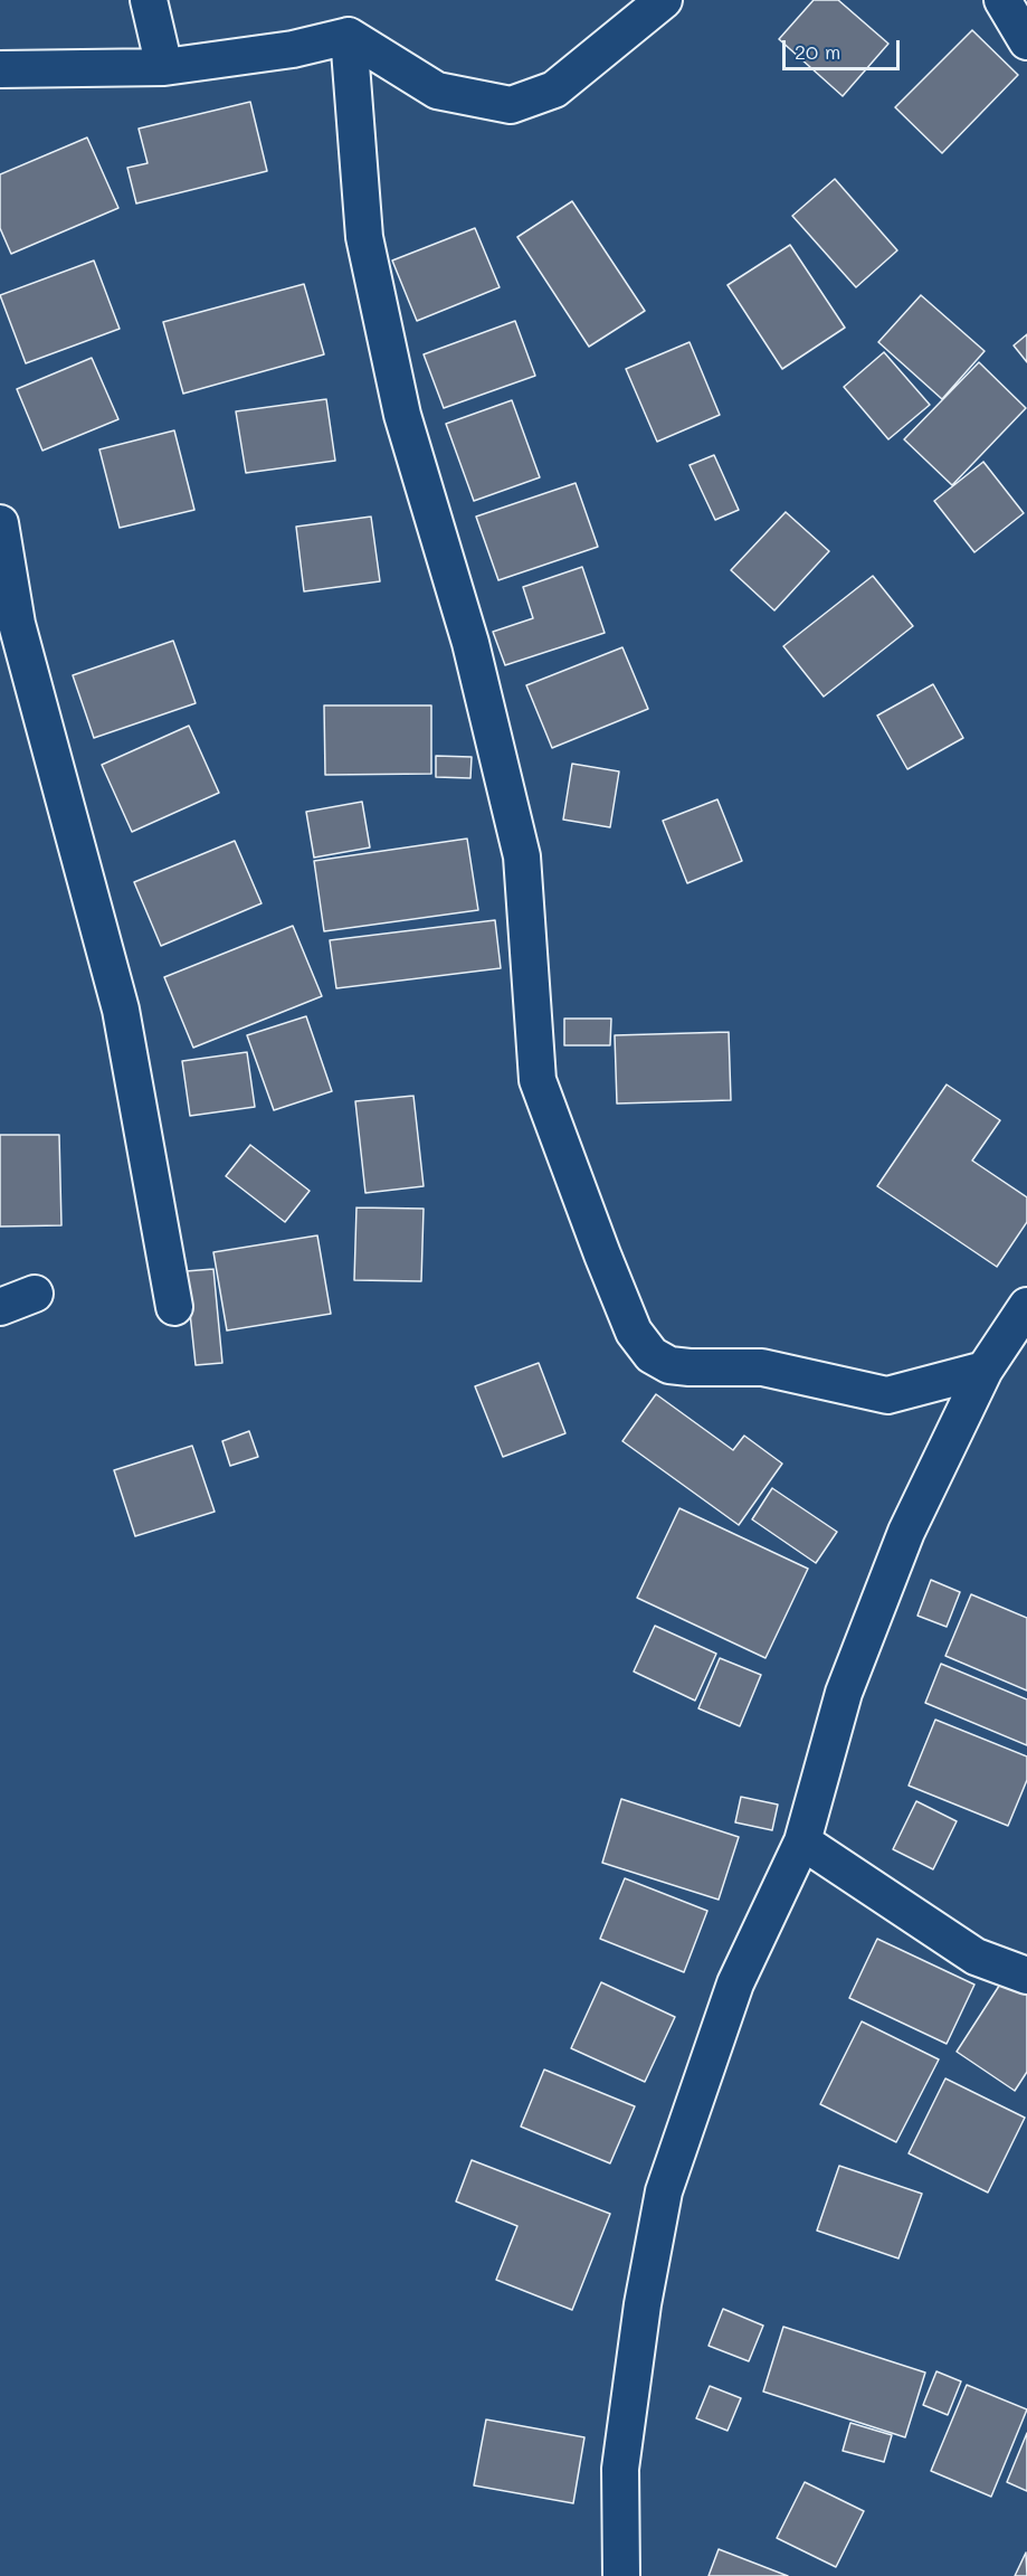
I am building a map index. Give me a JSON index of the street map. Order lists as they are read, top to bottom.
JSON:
{
  "scale_bar": "20 m"
}
